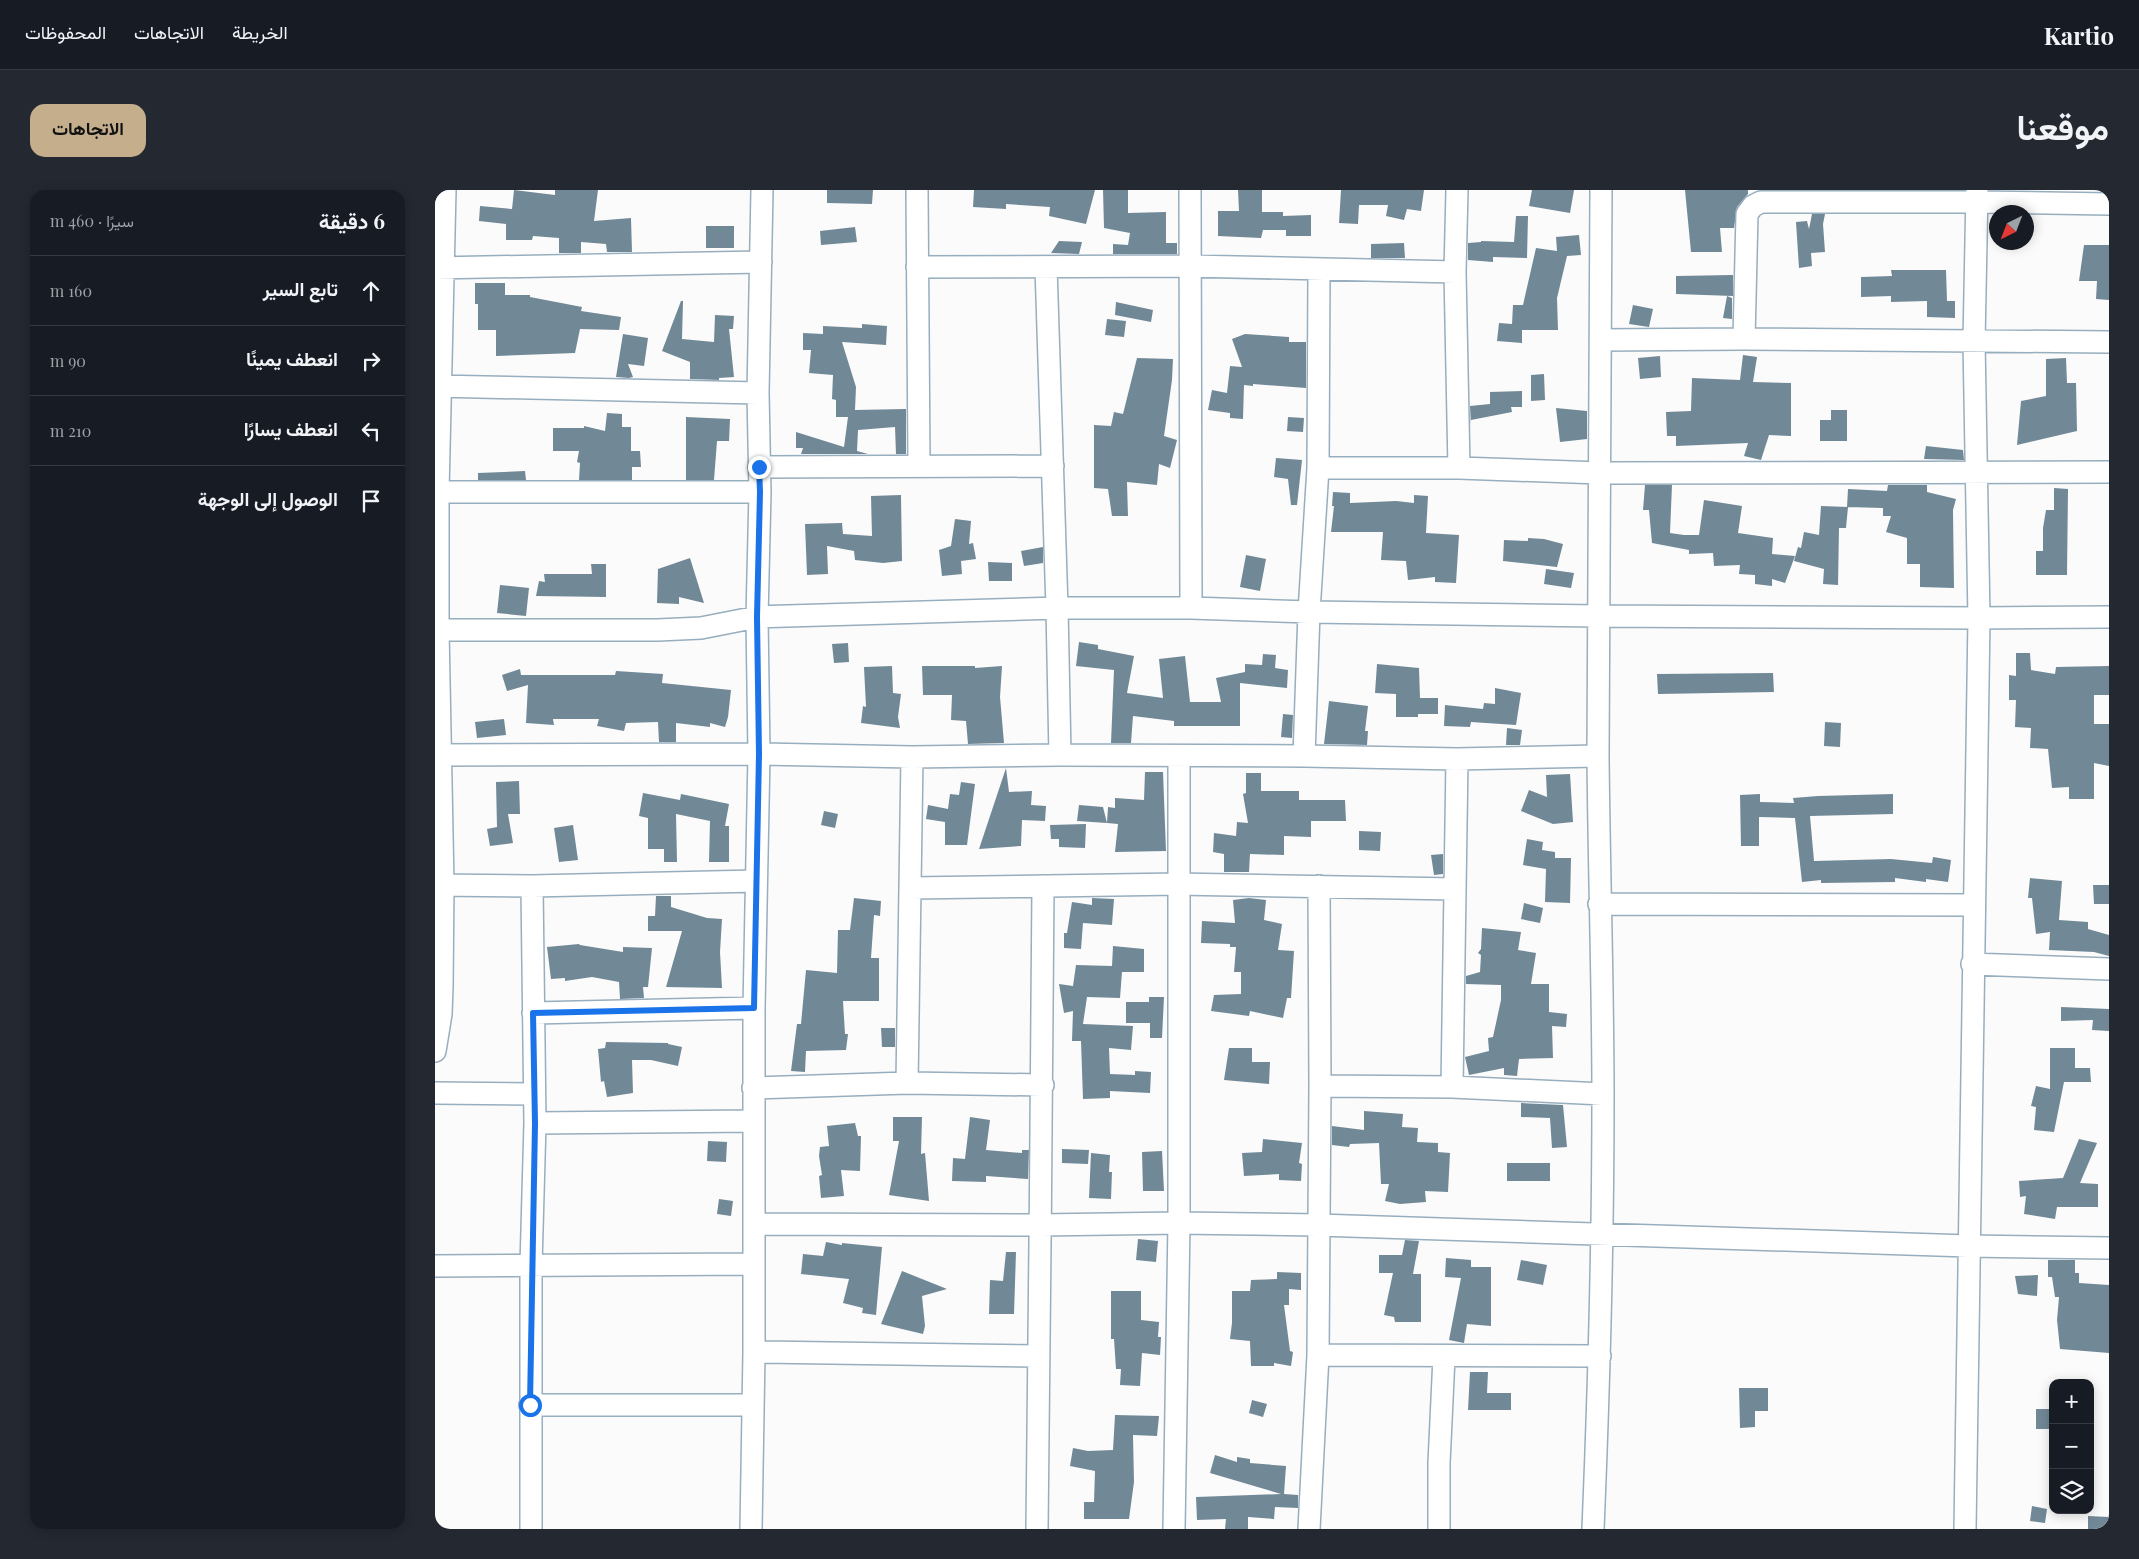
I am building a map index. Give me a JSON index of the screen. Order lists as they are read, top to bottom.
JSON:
{
  "north": "bottom left",
  "page": {
    "header": "Kartio",
    "nav": ["الخريطة", "الاتجاهات", "المحفوظات"],
    "title": "موقعنا",
    "buttons": "الاتجاهات",
    "heading": ["6 دقيقة", "سيرًا · 460 m"],
    "list": [
      ["تابع السير", "160 m"],
      ["انعطف يمينًا", "90 m"],
      ["انعطف يسارًا", "210 m"],
      "الوصول إلى الوجهة"
    ],
    "map_buttons": ["+", "−"]
  }
}
